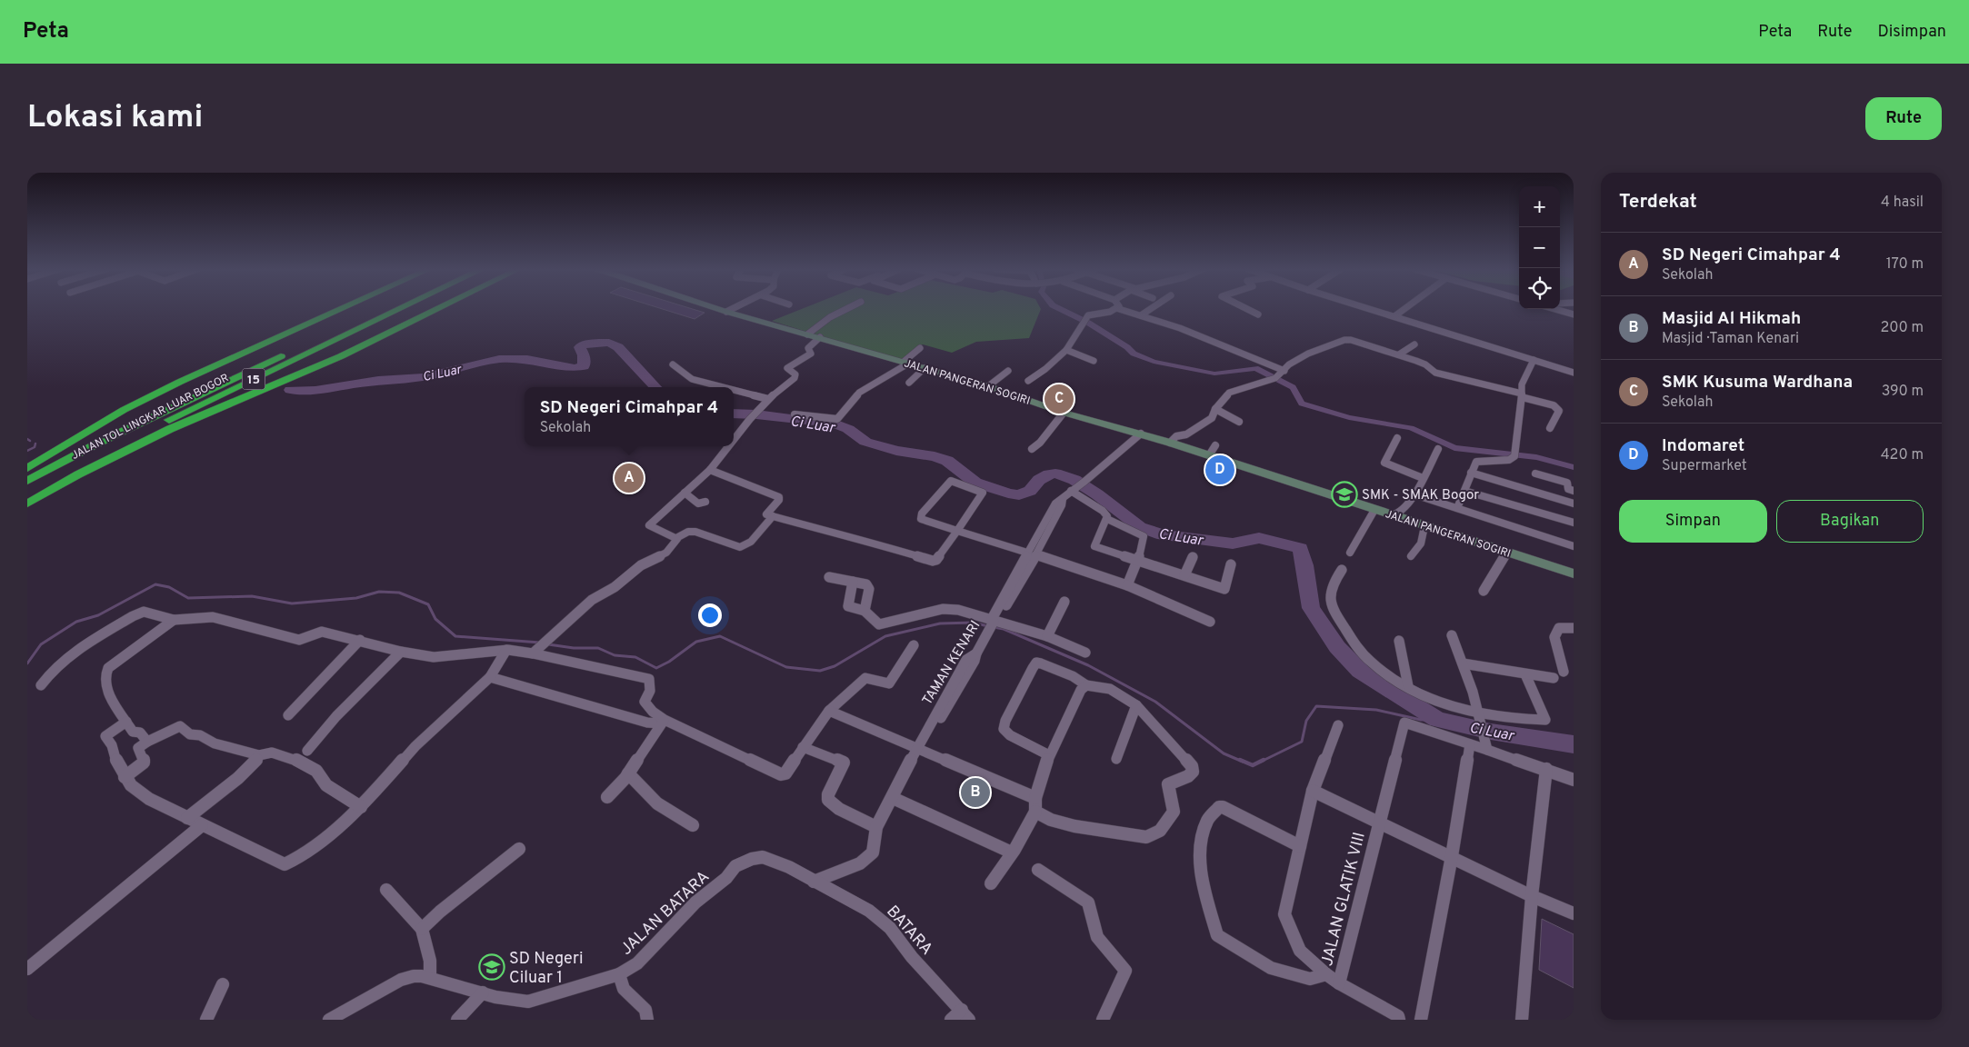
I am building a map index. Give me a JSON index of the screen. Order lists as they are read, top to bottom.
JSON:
{
  "streets": {
    "highway": ["15", "JALAN TOL LINGKAR LUAR BOGOR"],
    "street": [
      "JALAN PANGERAN SOGIRI",
      "TAMAN KENARI",
      "JALAN GLATIK VIII",
      "JALAN BATARA",
      "BATARA"
    ]
  },
  "crossings": [
    ["JALAN BATARA", "BATARA"]
  ],
  "water": ["Ci Luar"],
  "places": {
    "school or university": ["SMK - SMAK Bogor", "SD Negeri Ciluar 1"]
  },
  "page": {
    "header": "Peta",
    "nav": ["Peta", "Rute", "Disimpan"],
    "buttons": [
      "Rute",
      ["Simpan", "Bagikan"]
    ],
    "title": "Lokasi kami",
    "heading": ["Terdekat", "4 hasil"],
    "map_buttons": ["+", "−"],
    "list": [
      {
        "mark": "A",
        "name": "SD Negeri Cimahpar 4",
        "note": "Sekolah",
        "value": "170 m"
      },
      {
        "mark": "B",
        "name": "Masjid Al Hikmah",
        "note": "Masjid · Taman Kenari",
        "value": "200 m"
      },
      {
        "mark": "C",
        "name": "SMK Kusuma Wardhana",
        "note": "Sekolah",
        "value": "390 m"
      },
      {
        "mark": "D",
        "name": "Indomaret",
        "note": "Supermarket",
        "value": "420 m"
      }
    ],
    "pins": [
      "C",
      "D",
      "A",
      "B"
    ],
    "popup": ["SD Negeri Cimahpar 4", "Sekolah"]
  }
}
